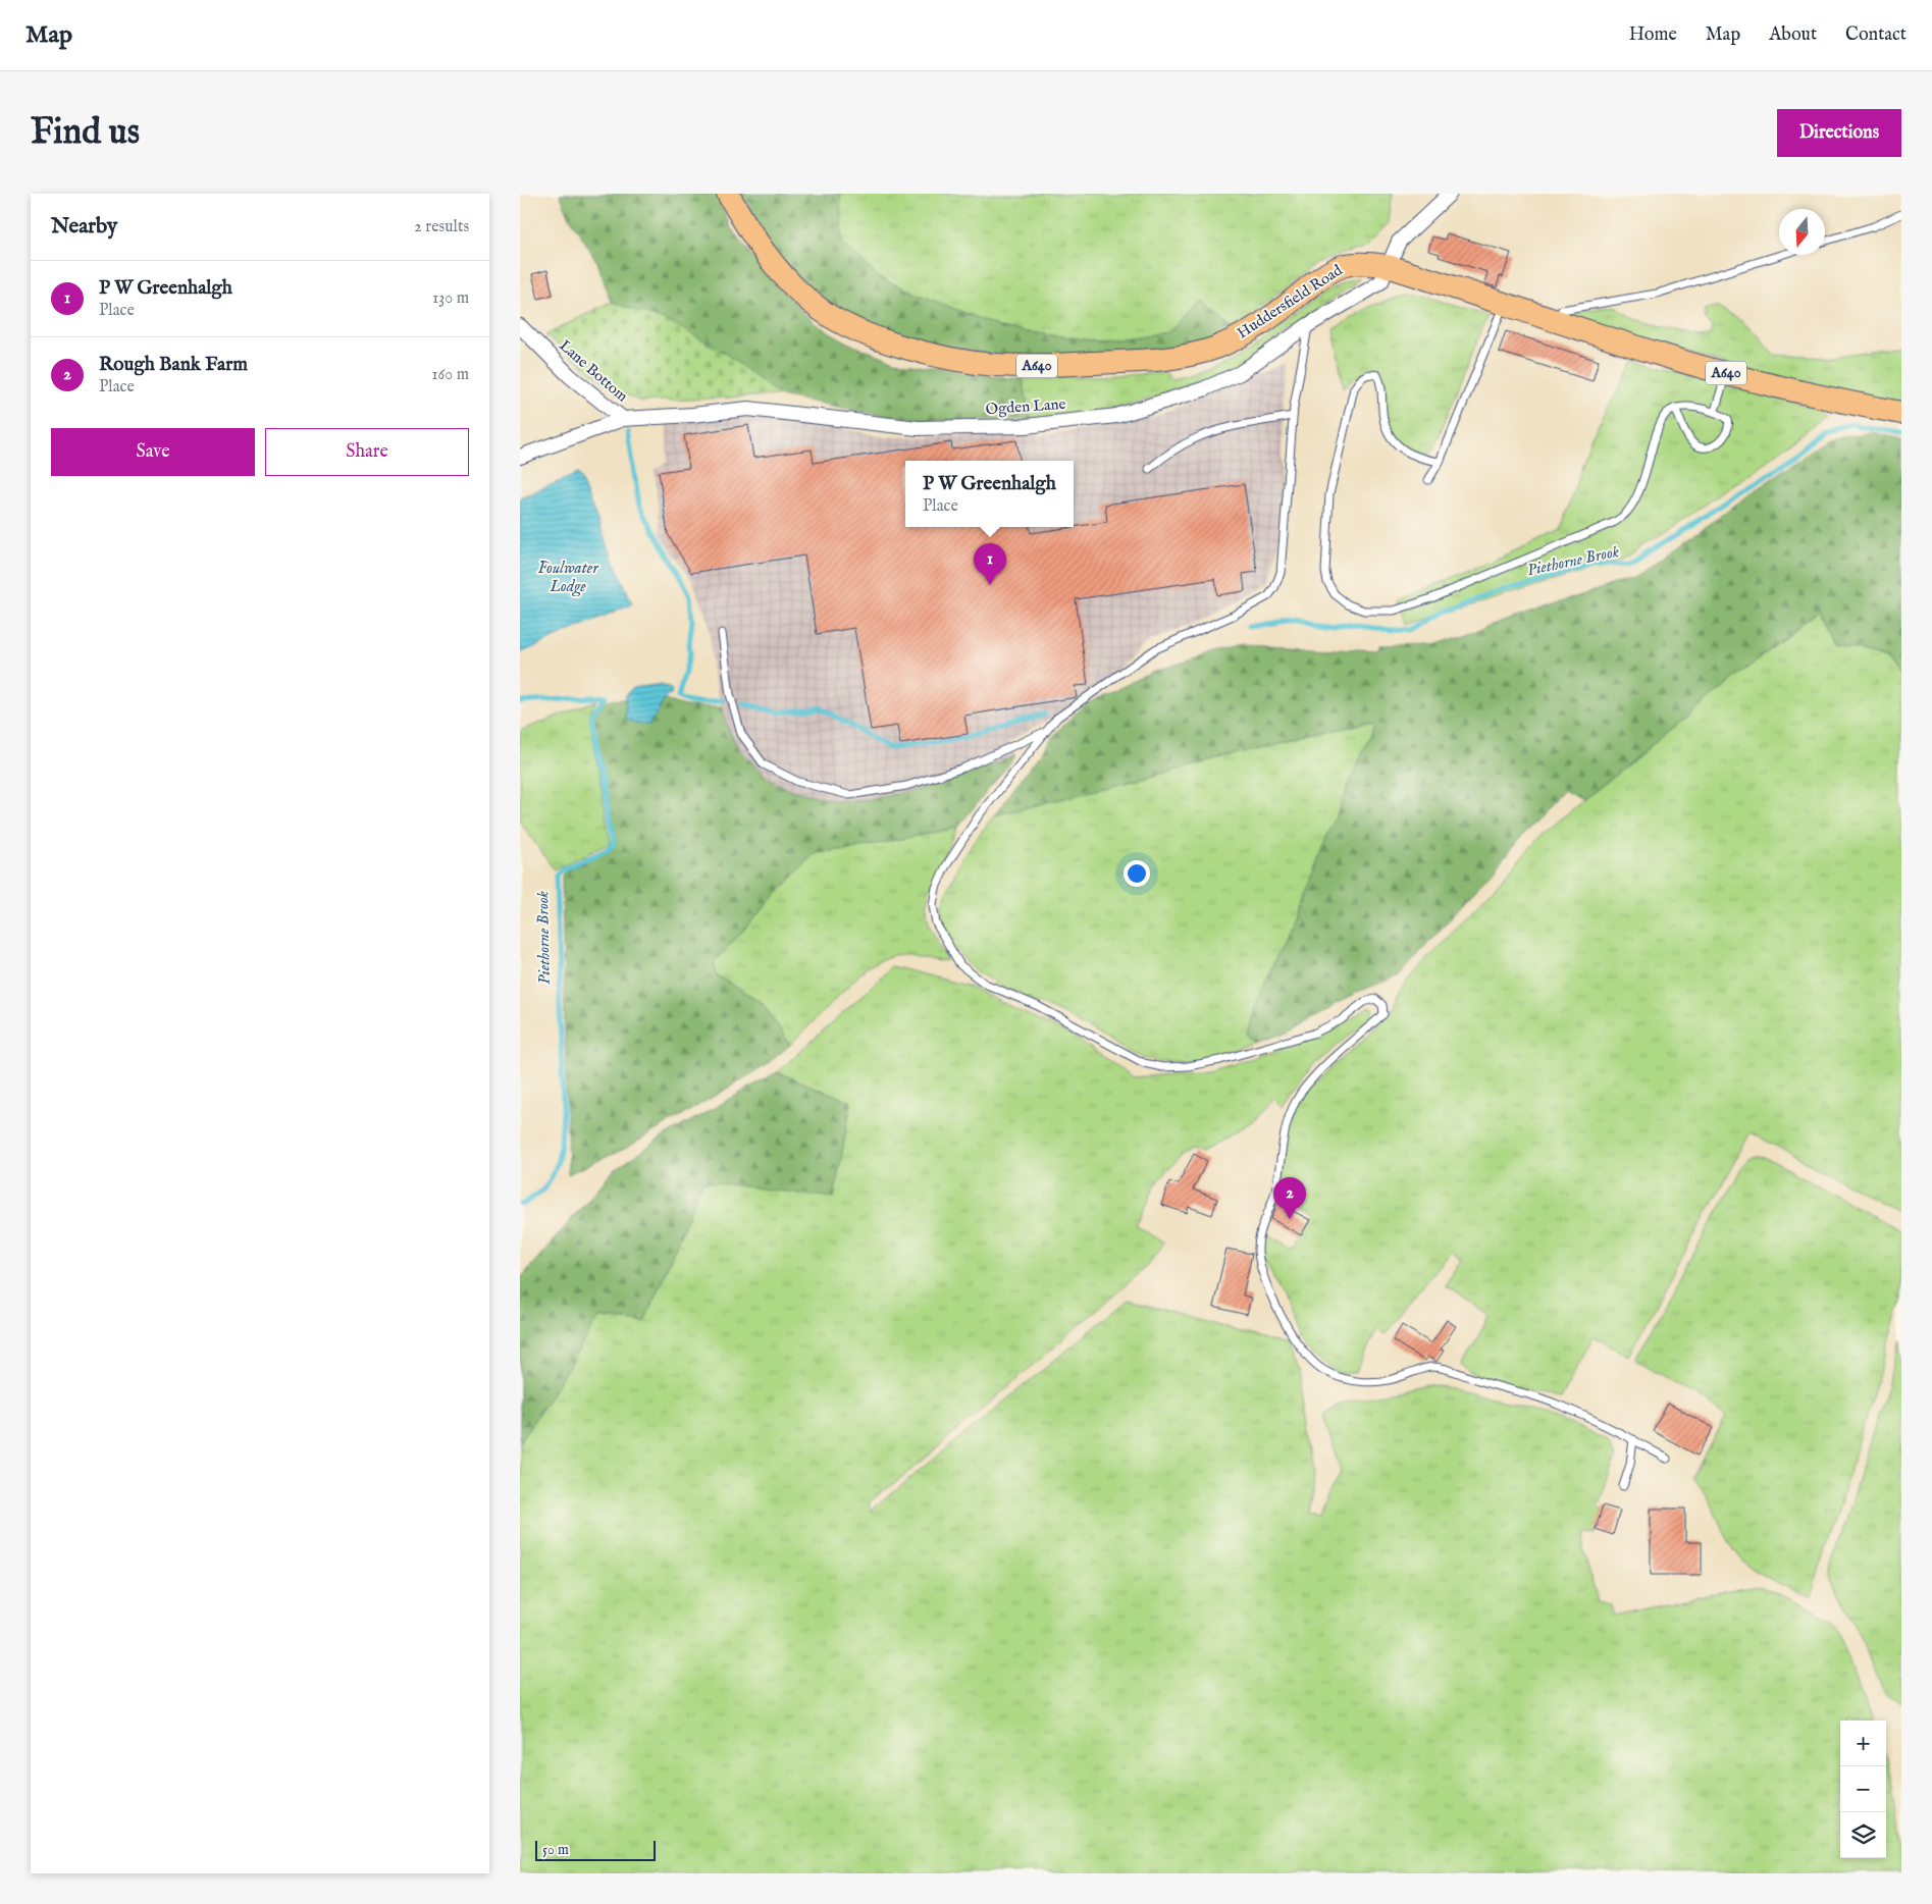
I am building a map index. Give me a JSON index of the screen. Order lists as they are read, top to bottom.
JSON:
{
  "streets": {
    "main road": ["Huddersfield Road", "A640"],
    "street": ["Lane Bottom", "Ogden Lane"]
  },
  "crossings": [
    ["Huddersfield Road", "Ogden Lane"],
    ["Lane Bottom", "Ogden Lane"]
  ],
  "water": ["Piethorne Brook", "Foulwater Lodge"],
  "scale_bar": "50 m",
  "north": "bottom",
  "page": {
    "header": "Map",
    "nav": [
      "Home",
      "Map",
      "About",
      "Contact"
    ],
    "buttons": [
      "Directions",
      ["Save", "Share"]
    ],
    "title": "Find us",
    "heading": ["Nearby", "2 results"],
    "list": [
      {
        "mark": "1",
        "name": "P W Greenhalgh",
        "note": "Place",
        "value": "130 m"
      },
      {
        "mark": "2",
        "name": "Rough Bank Farm",
        "note": "Place",
        "value": "160 m"
      }
    ],
    "popup": ["P W Greenhalgh", "Place"],
    "pins": ["1", "2"],
    "map_buttons": ["+", "−"],
    "scale": "50 m"
  }
}
